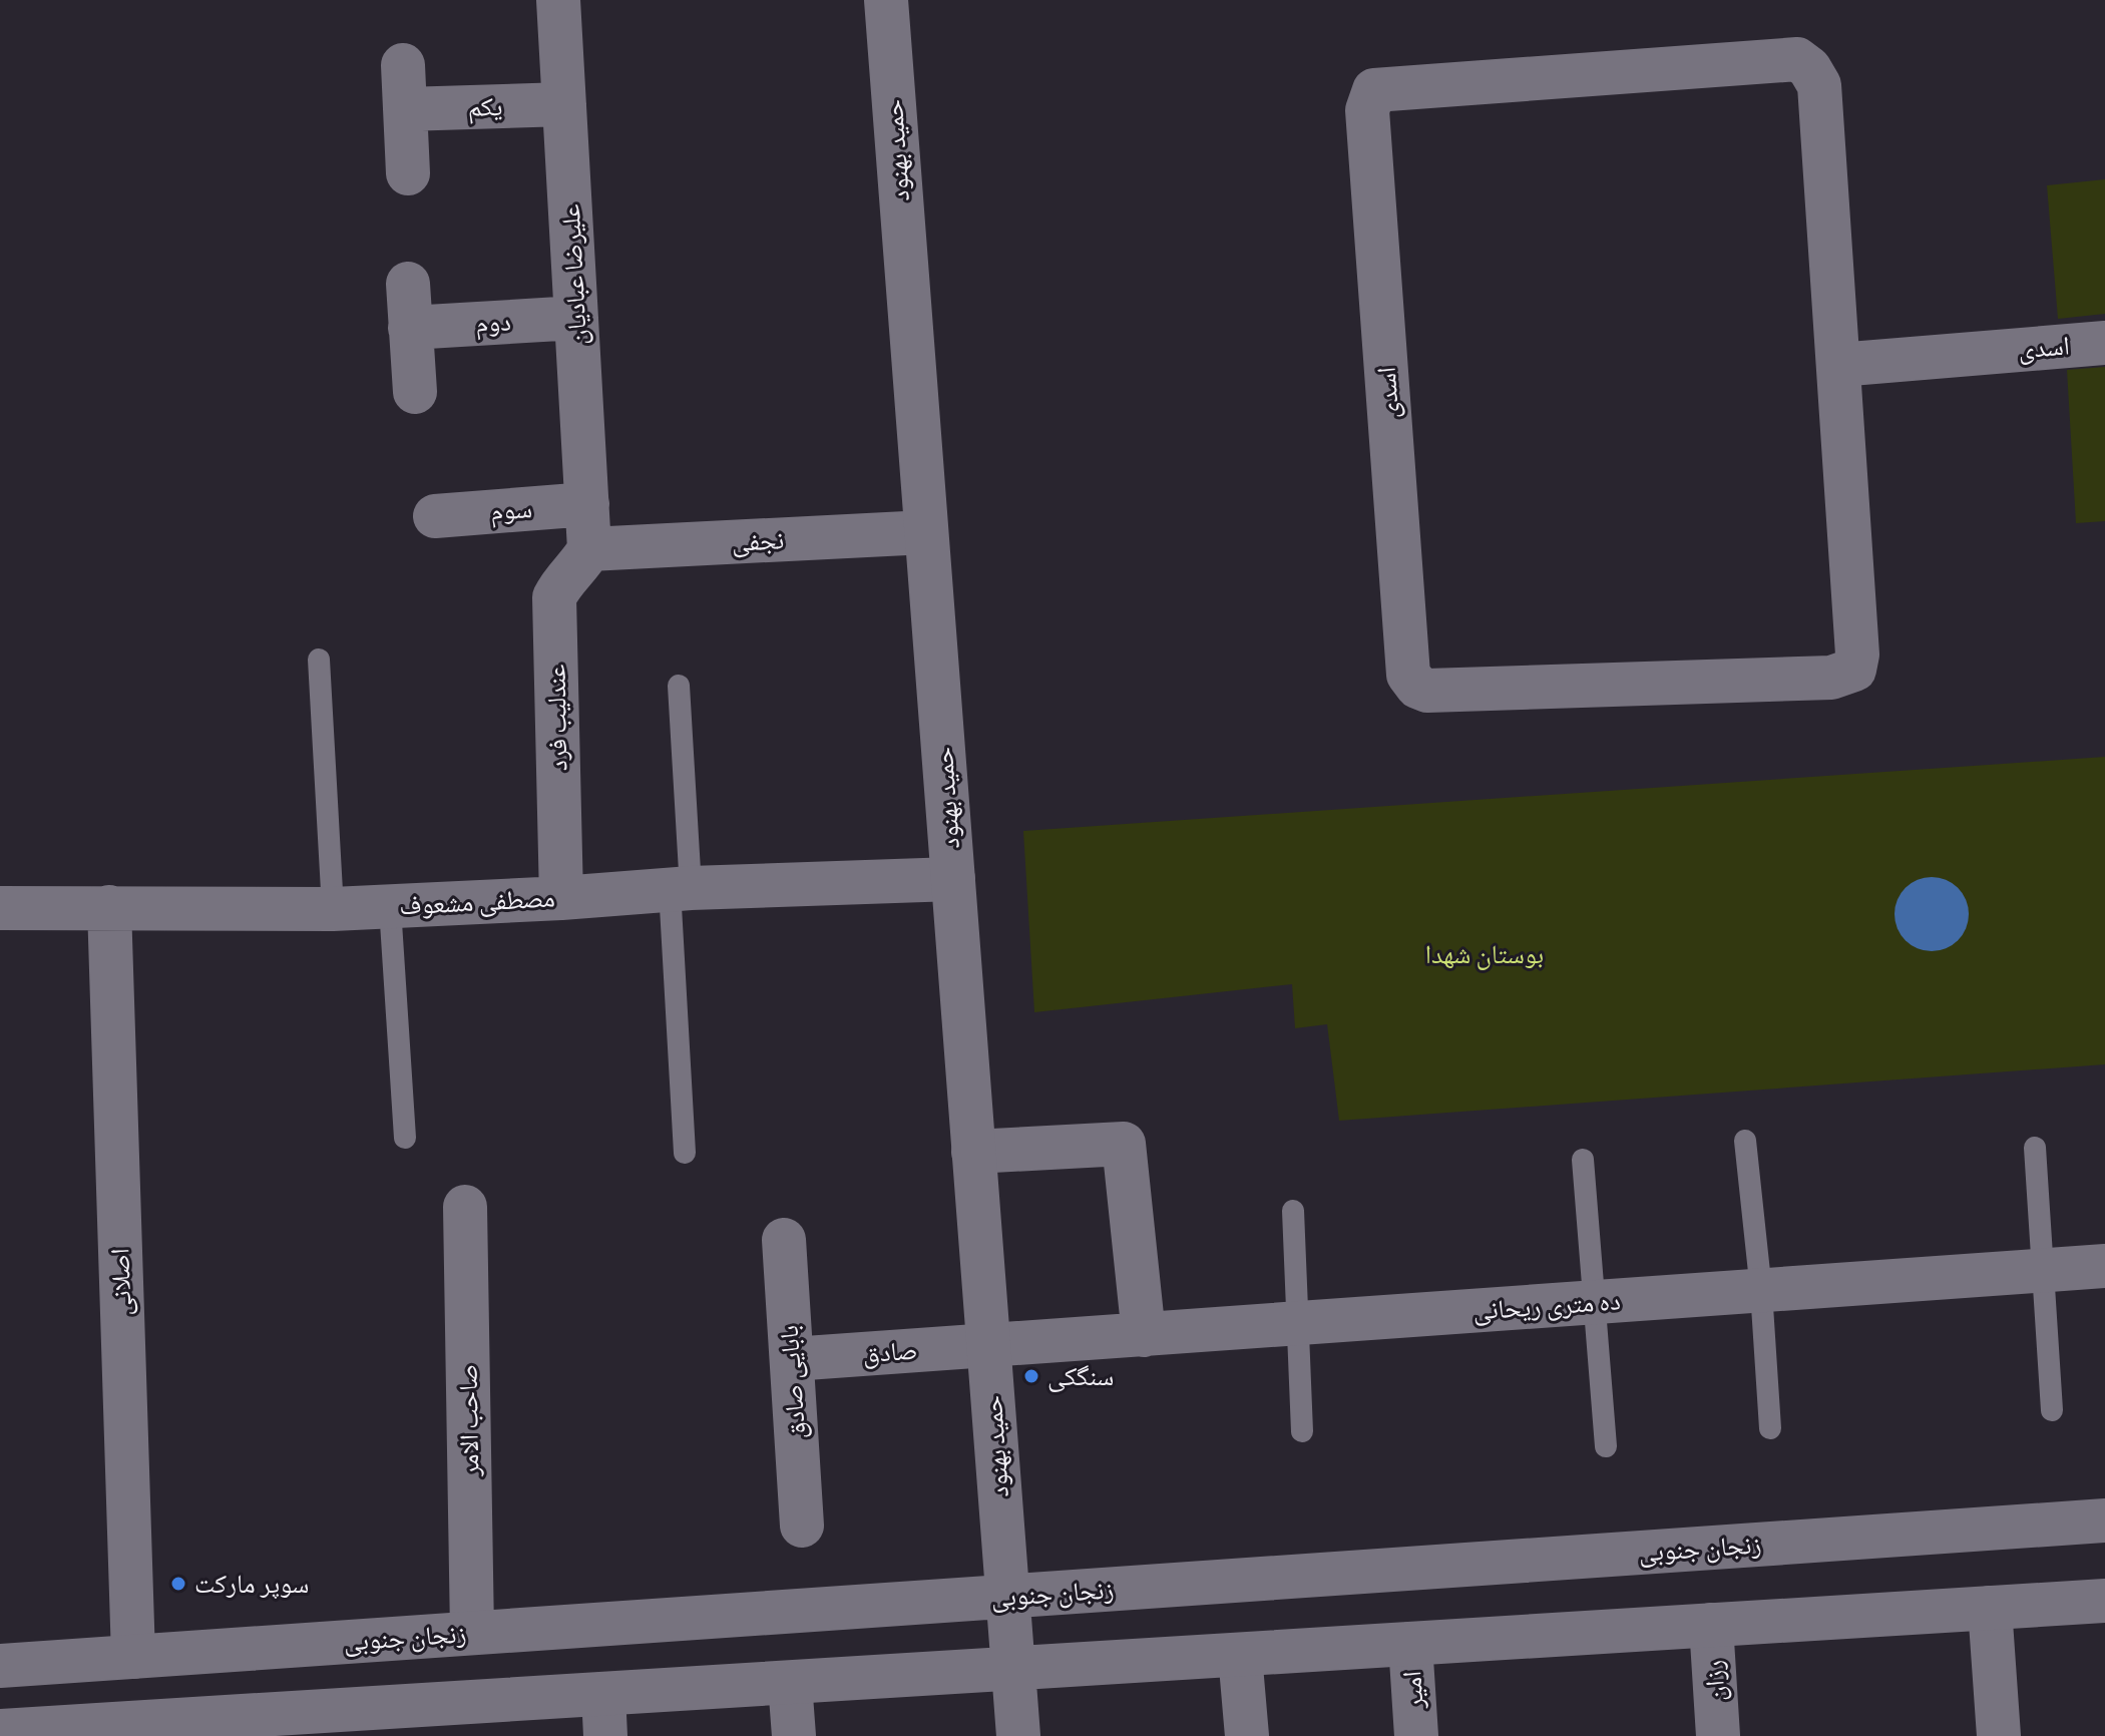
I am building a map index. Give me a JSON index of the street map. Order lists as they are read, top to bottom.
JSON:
{
  "streets": {
    "street": [
      "یکم",
      "حمید بهنود",
      "علیرضا عبادیان",
      "دوم",
      "اسدی",
      "سوم",
      "نجفی",
      "عندلیب فرد",
      "مصطفی مشعوف",
      "اصلانی",
      "ده متری ریحانی",
      "صادق",
      "بابایی صادق",
      "صاحب الامر",
      "زنجان جنوبی",
      "رزان",
      "امیر"
    ]
  },
  "crossings": [
    ["یکم", "علیرضا عبادیان"],
    ["حمید بهنود", "نجفی"],
    ["حمید بهنود", "مصطفی مشعوف"],
    ["حمید بهنود", "ده متری ریحانی"],
    ["حمید بهنود", "صادق"],
    ["حمید بهنود", "زنجان جنوبی"],
    ["علیرضا عبادیان", "دوم"],
    ["علیرضا عبادیان", "سوم"],
    ["علیرضا عبادیان", "نجفی"],
    ["علیرضا عبادیان", "عندلیب فرد"],
    ["نجفی", "عندلیب فرد"],
    ["عندلیب فرد", "مصطفی مشعوف"],
    ["مصطفی مشعوف", "اصلانی"],
    ["اصلانی", "زنجان جنوبی"],
    ["ده متری ریحانی", "صادق"],
    ["صادق", "بابایی صادق"],
    ["صاحب الامر", "زنجان جنوبی"]
  ],
  "parks": ["بوستان شهدا"],
  "places": ["سنگکی", "سوپر مارکت"]
}
